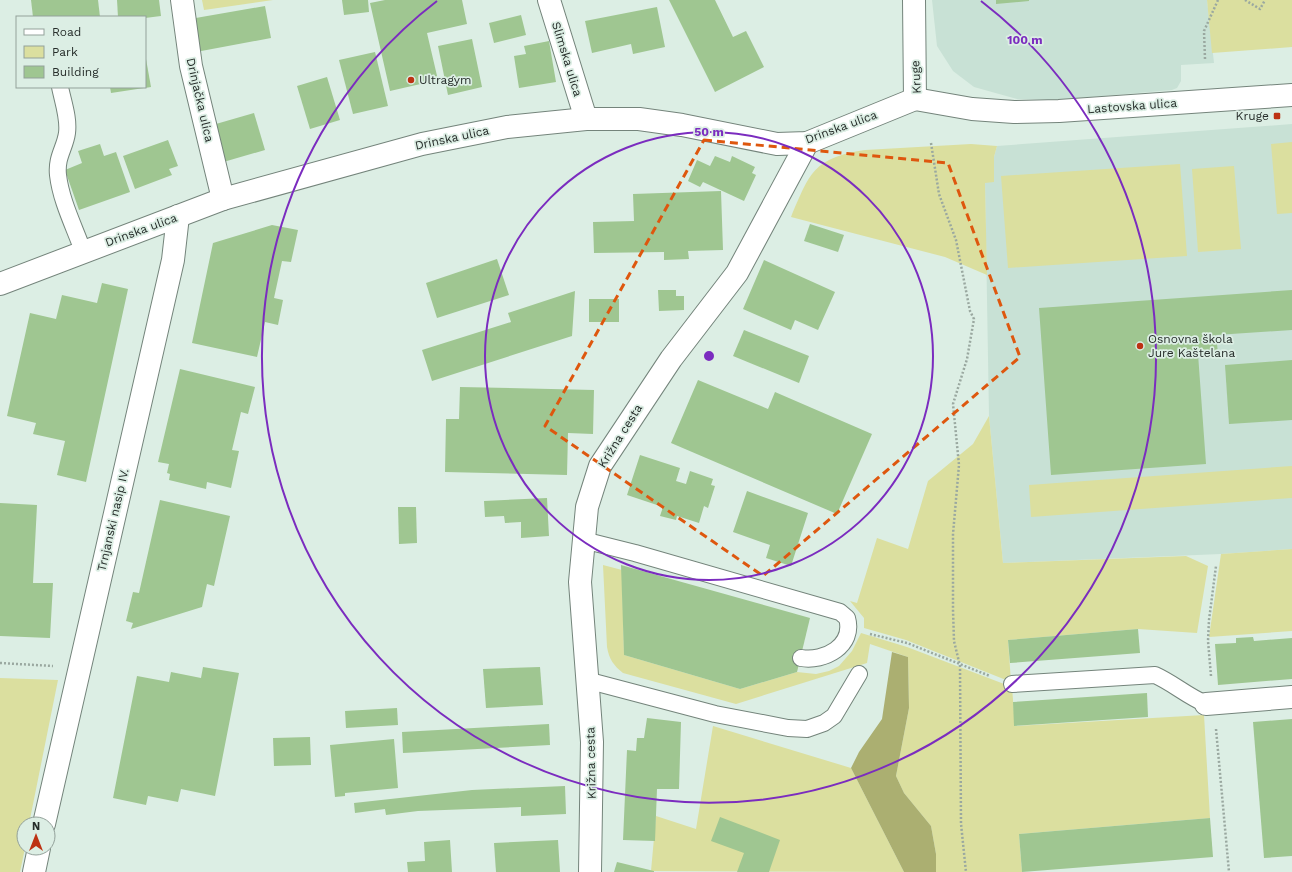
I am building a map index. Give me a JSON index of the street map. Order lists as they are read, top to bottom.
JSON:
{
  "streets": {
    "street": [
      "Slimska ulica",
      "Kruge",
      "Drinjačka ulica",
      "Lastovska ulica",
      "Drinska ulica",
      "Križna cesta",
      "Trnjanski nasip IV."
    ]
  },
  "crossings": [
    ["Slimska ulica", "Drinska ulica"],
    ["Kruge", "Lastovska ulica"],
    ["Kruge", "Drinska ulica"],
    ["Drinjačka ulica", "Drinska ulica"],
    ["Drinska ulica", "Križna cesta"],
    ["Drinska ulica", "Trnjanski nasip IV."]
  ],
  "places": {
    "other": ["Ultragym", "Osnovna škola Jure Kaštelana"],
    "transit": ["Kruge"]
  },
  "legend": ["Road", "Park", "Building"],
  "north": "top",
  "rings": ["100 m", "50 m"]
}
